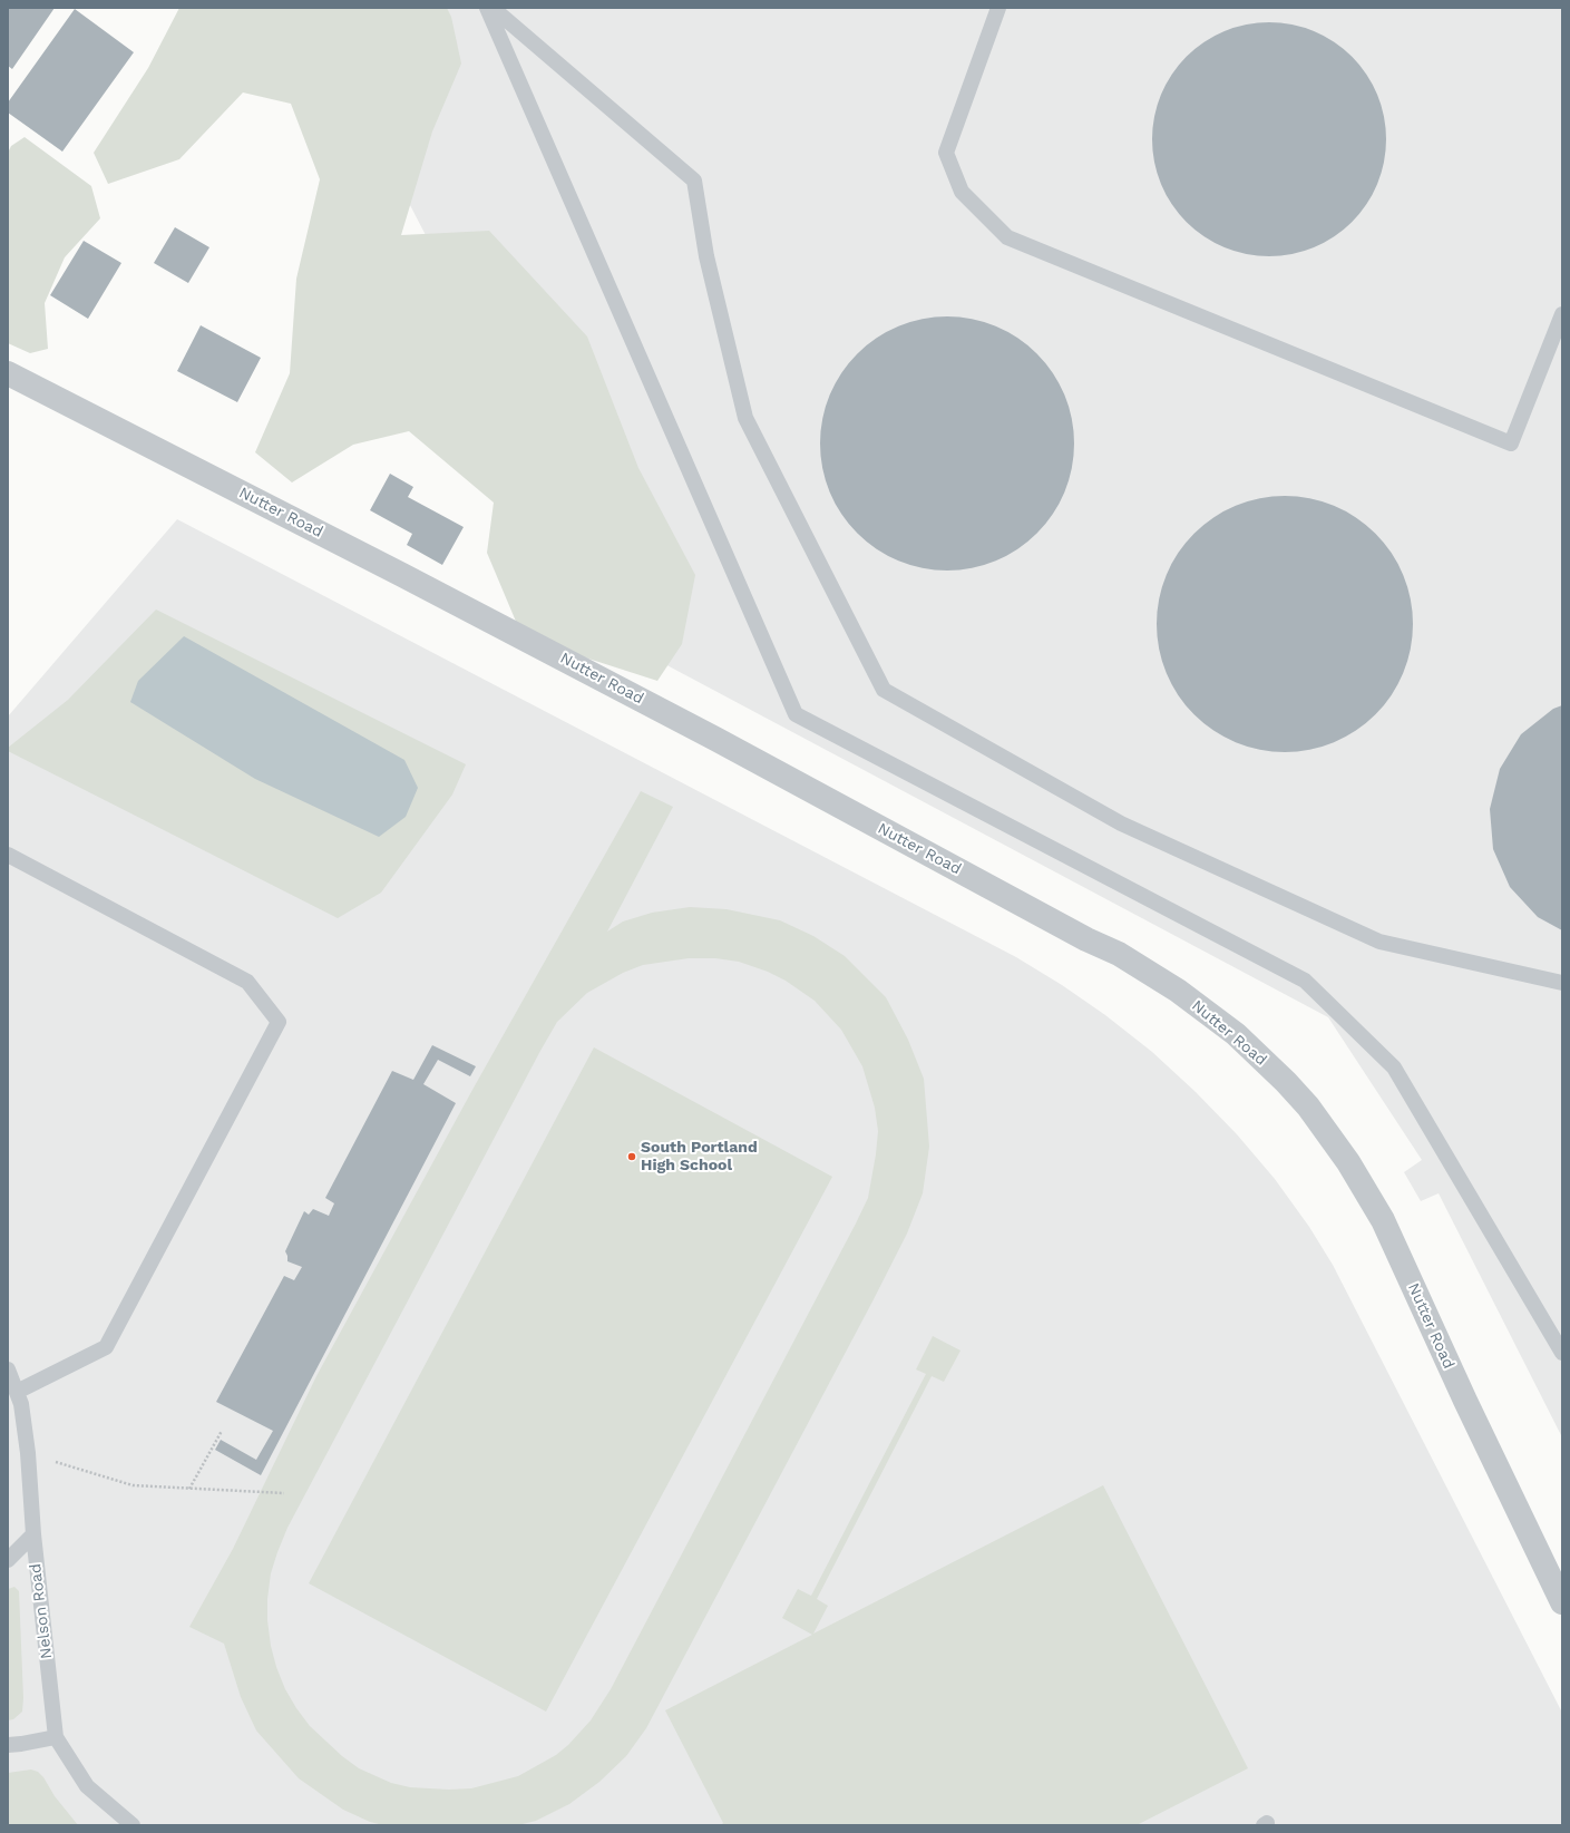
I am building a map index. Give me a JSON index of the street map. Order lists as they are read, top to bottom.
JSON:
{
  "streets": {
    "street": ["Nutter Road"],
    "lane": ["Nelson Road"]
  },
  "places": ["South Portland High School"]
}
